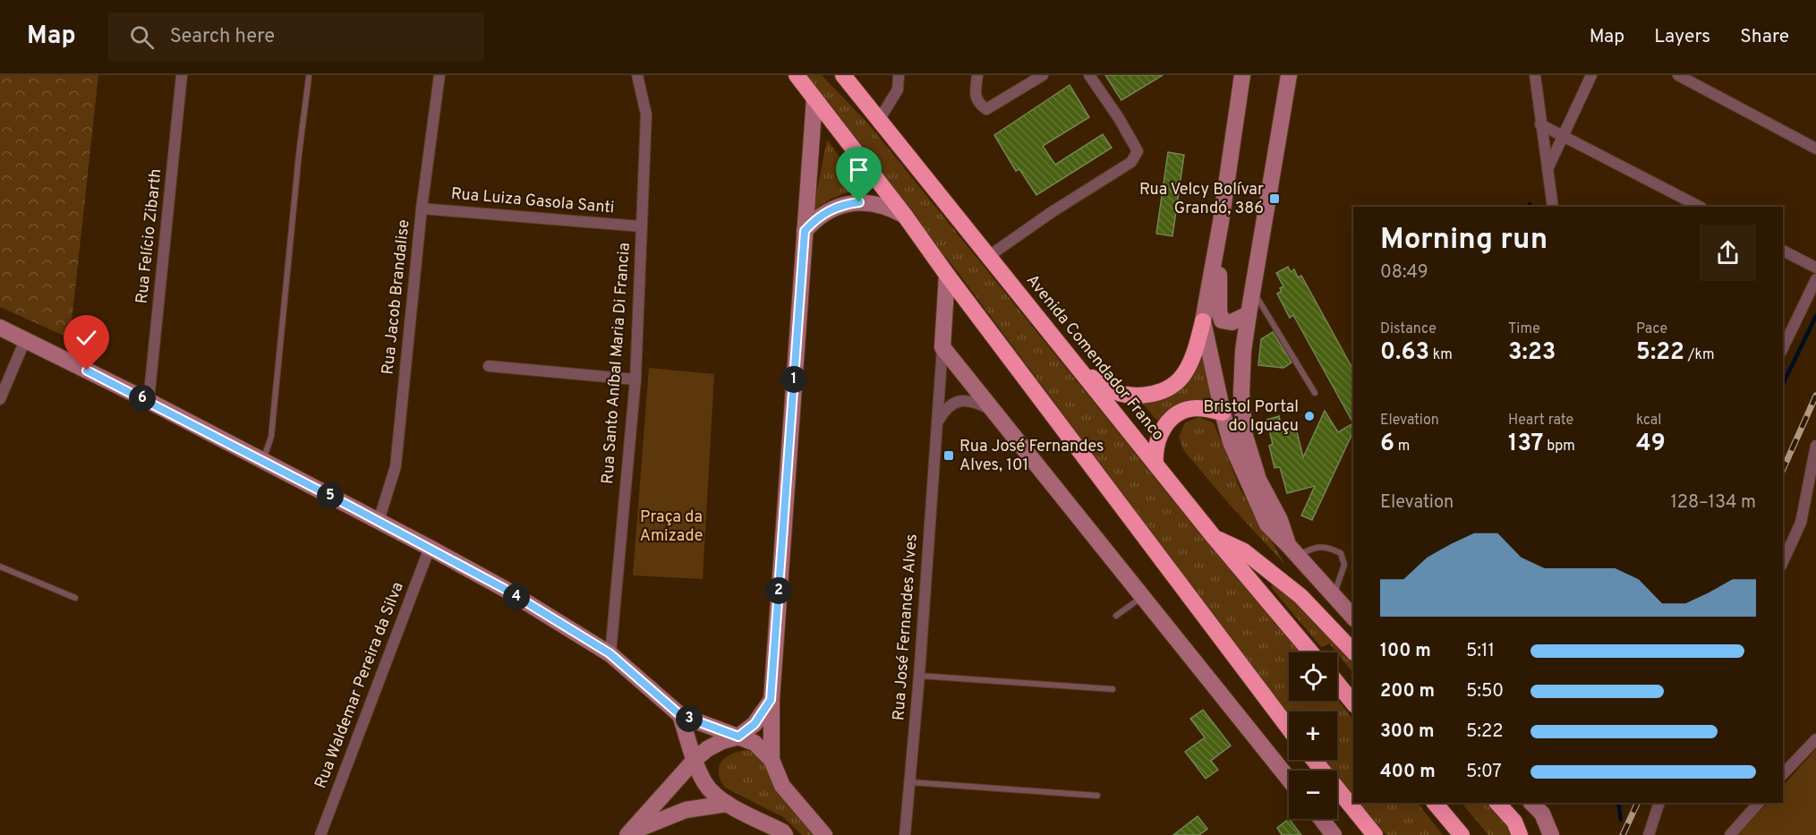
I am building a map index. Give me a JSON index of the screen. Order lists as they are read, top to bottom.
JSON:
{
  "streets": {
    "highway": ["Avenida Comendador Franco"],
    "street": [
      "Rua Luiza Gasola Santi",
      "Rua Felício Zibarth",
      "Rua Jacob Brandalise",
      "Rua Santo Aníbal Maria Di Francia",
      "Rua José Fernandes Alves",
      "Rua Waldemar Pereira da Silva"
    ]
  },
  "crossings": [
    ["Rua Luiza Gasola Santi", "Rua Jacob Brandalise"],
    ["Rua Luiza Gasola Santi", "Rua Santo Aníbal Maria Di Francia"]
  ],
  "parks": ["Praça da Amizade"],
  "places": {
    "transit": ["Rua Velcy Bolívar Grandó, 386", "Rua José Fernandes Alves, 101"],
    "other": ["Bristol Portal do Iguaçu"]
  },
  "page": {
    "header": "Map",
    "search": "Search here",
    "nav": ["Map", "Layers", "Share"],
    "heading": ["Morning run", "08:49"],
    "stats": [
      ["Distance", "0.63 km"],
      ["Time", "3:23"],
      ["Pace", "5:22 /km"],
      ["Elevation", "6 m"],
      ["Heart rate", "137 bpm"],
      ["kcal", "49"]
    ],
    "pins": [
      "1",
      "6",
      "5",
      "2",
      "4",
      "3"
    ],
    "chart": ["Elevation", "128–134 m"],
    "list": [
      {
        "name": "100 m",
        "note": "5:11"
      },
      {
        "name": "200 m",
        "note": "5:50"
      },
      {
        "name": "300 m",
        "note": "5:22"
      },
      {
        "name": "400 m",
        "note": "5:07"
      }
    ],
    "map_buttons": ["+", "−"]
  }
}
